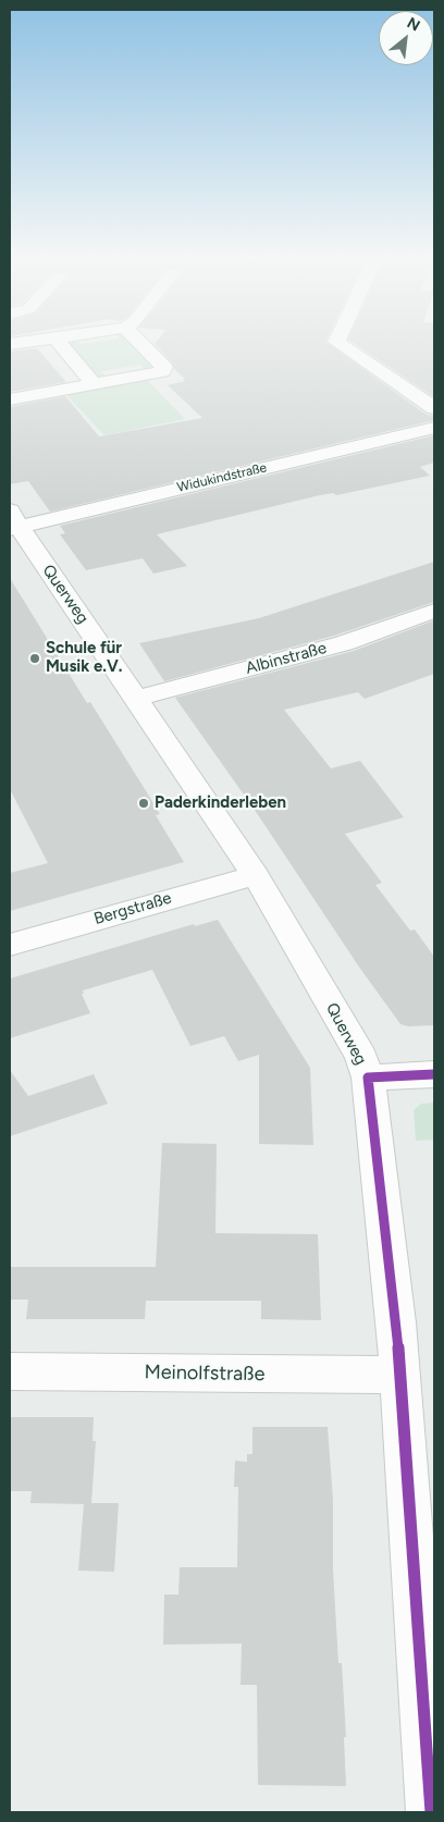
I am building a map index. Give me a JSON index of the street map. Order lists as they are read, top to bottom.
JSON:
{
  "streets": {
    "street": [
      "Widukindstraße",
      "Querweg",
      "Albinstraße",
      "Bergstraße",
      "Meinolfstraße"
    ]
  },
  "crossings": [
    ["Widukindstraße", "Querweg"],
    ["Querweg", "Albinstraße"],
    ["Querweg", "Bergstraße"],
    ["Querweg", "Meinolfstraße"]
  ],
  "places": ["Schule für Musik e.V.", "Paderkinderleben"],
  "north": "top right"
}
